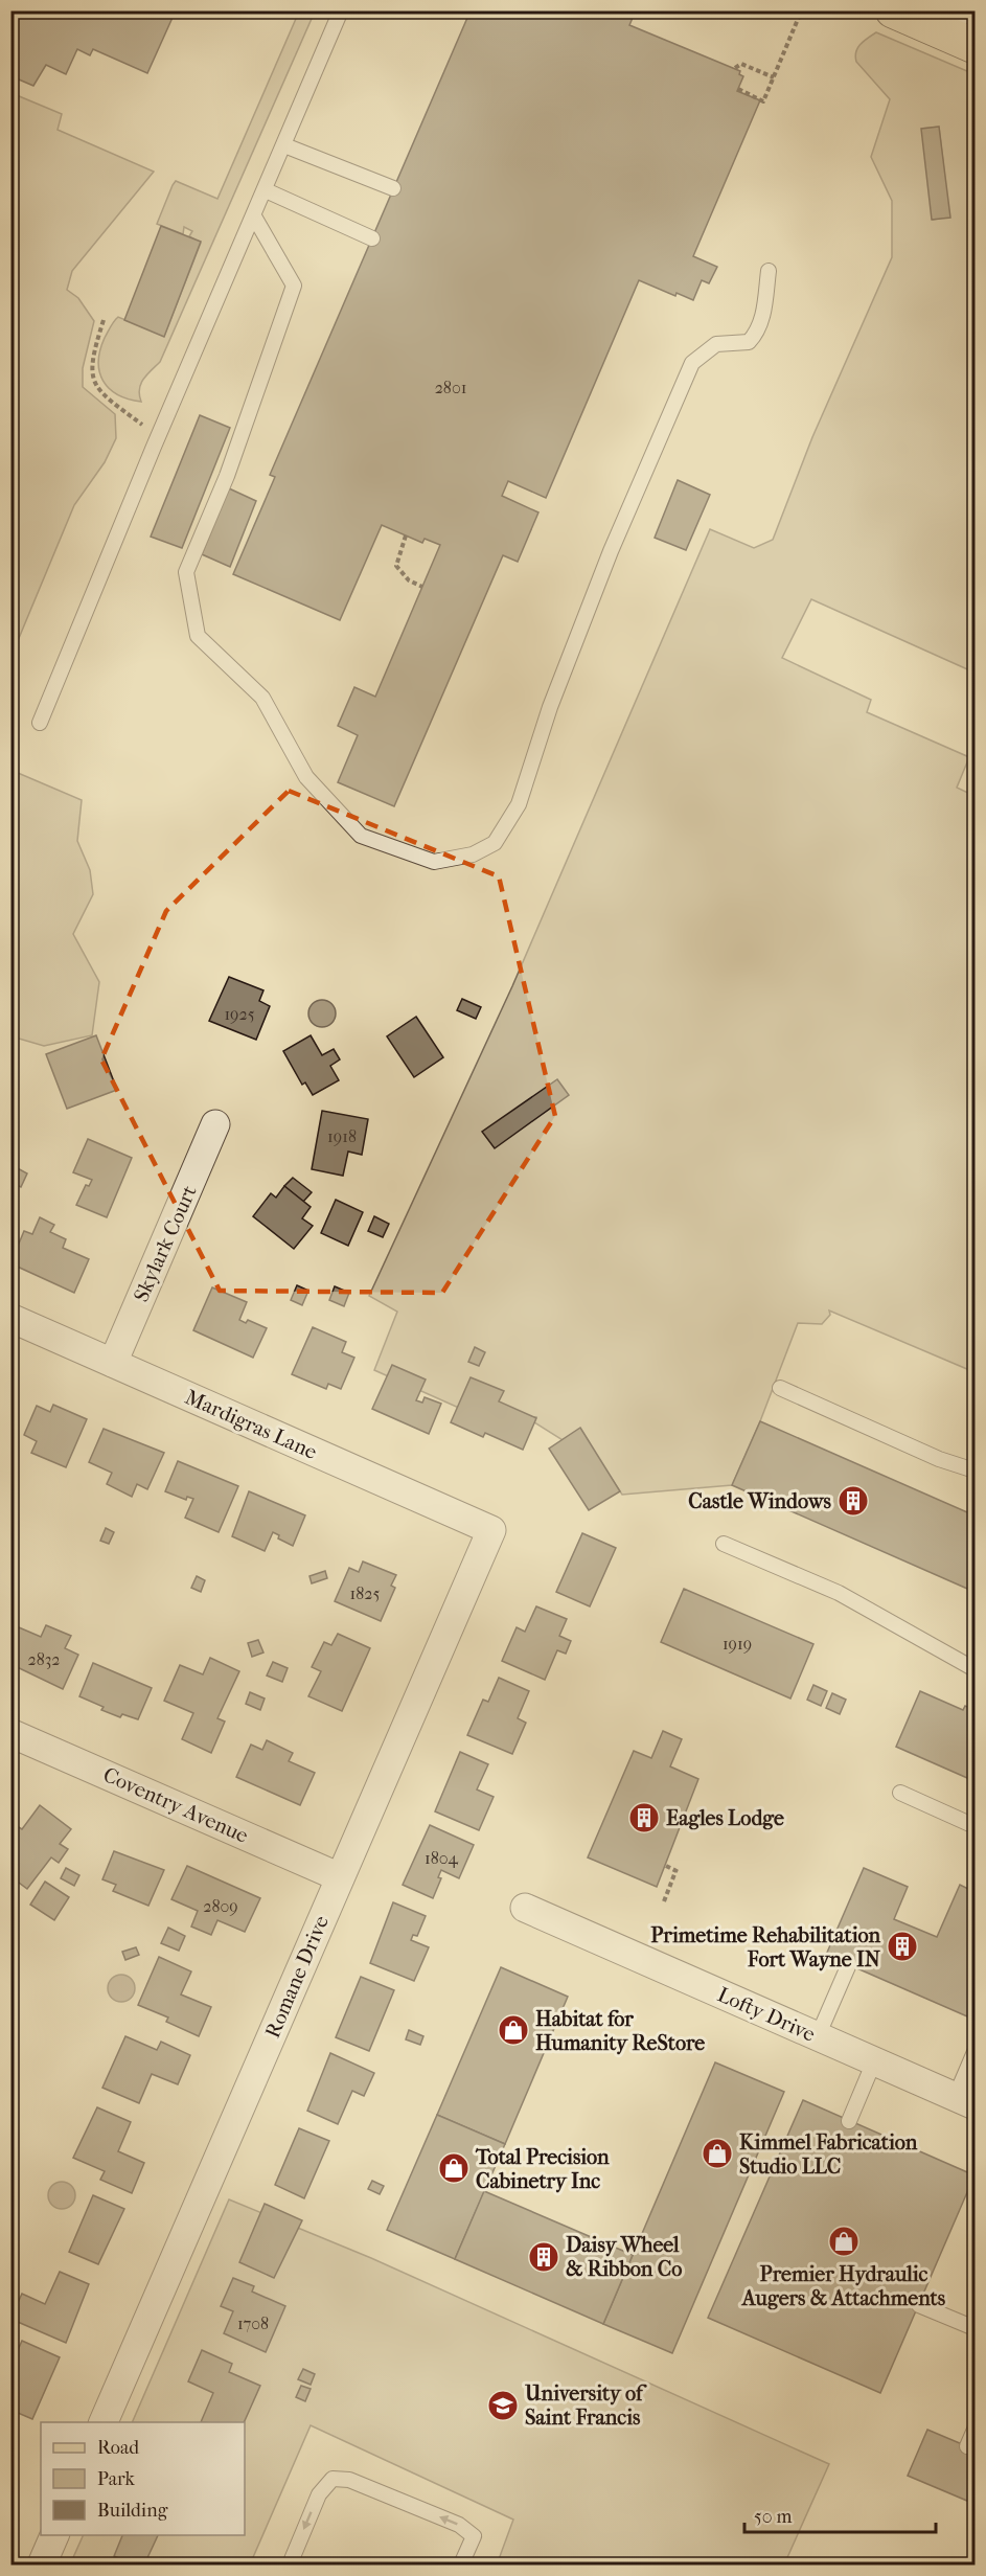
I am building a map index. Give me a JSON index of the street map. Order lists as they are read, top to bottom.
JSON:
{
  "streets": {
    "street": [
      "Skylark Court",
      "Mardigras Lane",
      "Coventry Avenue",
      "Romane Drive",
      "Lofty Drive"
    ]
  },
  "crossings": [
    ["Skylark Court", "Mardigras Lane"],
    ["Mardigras Lane", "Romane Drive"],
    ["Coventry Avenue", "Romane Drive"]
  ],
  "places": {
    "building": [
      "Castle Windows",
      "Eagles Lodge",
      "Primetime Rehabilitation Fort Wayne IN",
      "Daisy Wheel & Ribbon Co"
    ],
    "shop": [
      "Habitat for Humanity ReStore",
      "Kimmel Fabrication Studio LLC",
      "Total Precision Cabinetry Inc",
      "Premier Hydraulic Augers & Attachments"
    ],
    "school or university": ["University of Saint Francis"]
  },
  "house_numbers": [
    "2801",
    "1925",
    "1918",
    "1825",
    "1919",
    "2832",
    "1804",
    "2809",
    "1708"
  ],
  "legend": ["Road", "Park", "Building"],
  "scale_bar": "50 m"
}
